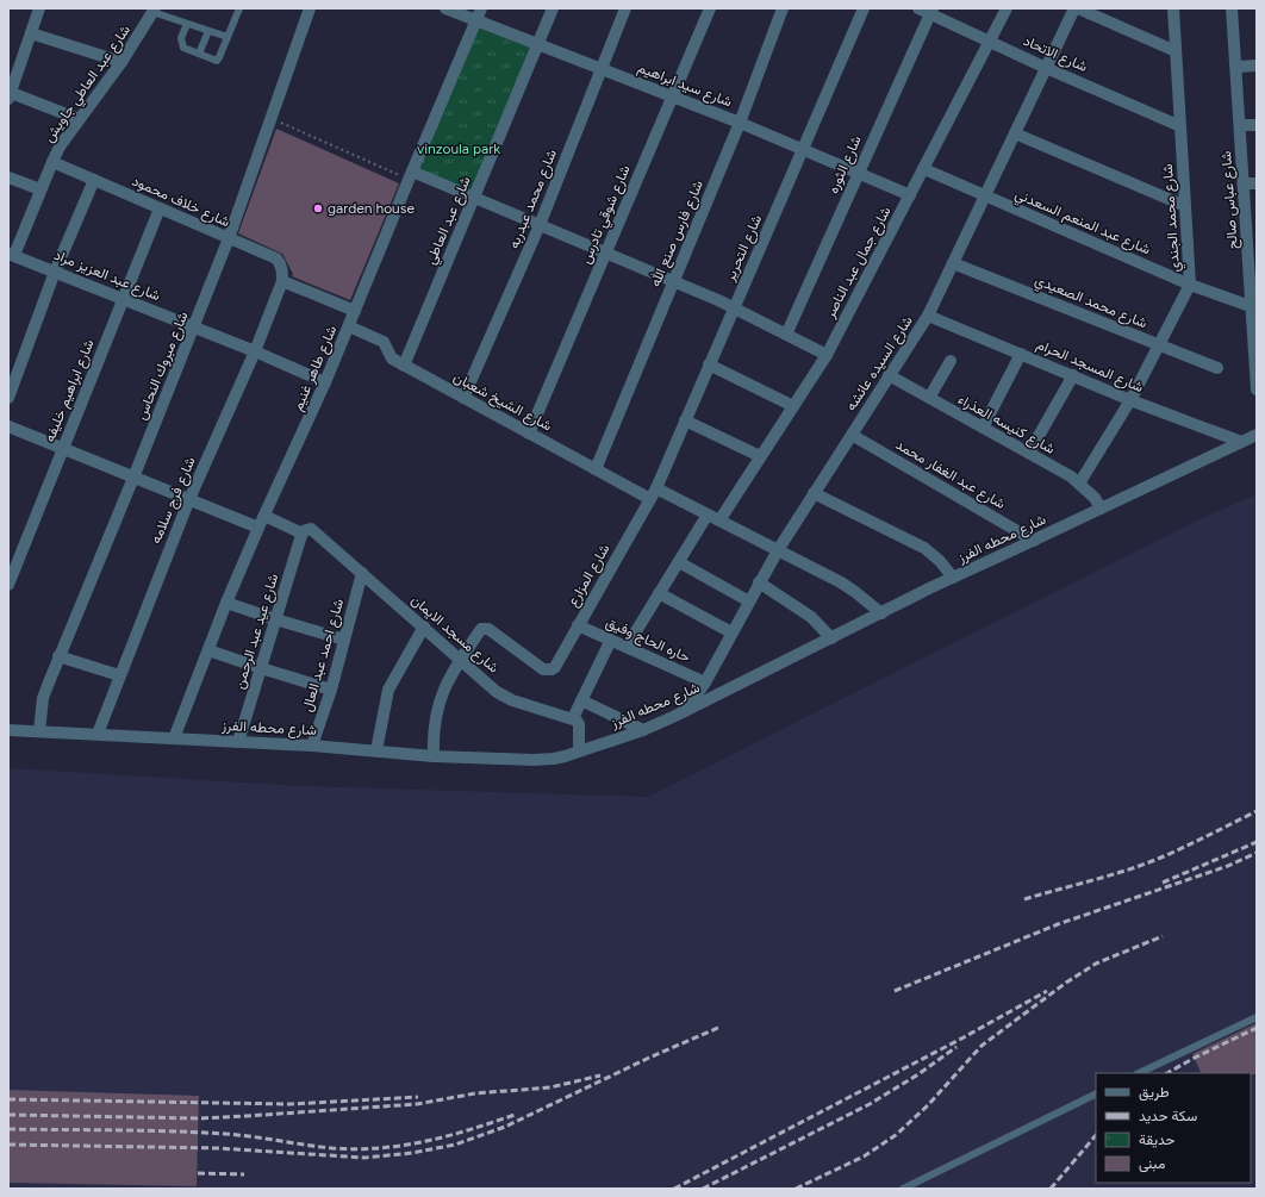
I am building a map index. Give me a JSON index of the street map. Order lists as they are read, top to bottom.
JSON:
{
  "streets": {
    "street": [
      "شارع الاتحاد",
      "شارع عبد العاطي جاويش",
      "شارع سيد ابراهيم",
      "شارع الثوره",
      "شارع محمد عبدربه",
      "شارع عباس صالح",
      "شارع خلاف محمود",
      "شارع شوقي تادرس",
      "شارع محمد الجندي",
      "شارع عبد العاطي",
      "شارع عبد المنعم السعدني",
      "شارع فارس صنع الله",
      "شارع التحرير",
      "شارع جمال عبد الناصر",
      "شارع عبد العزيز مراد",
      "شارع محمد الصعيدي",
      "شارع السيده عائشه",
      "شارع مبروك النحاس",
      "شارع المسجد الحرام",
      "شارع طاهر غنيم",
      "شارع ابراهيم خليفه",
      "شارع الشيخ شعبان",
      "شارع كنيسه العذراء",
      "شارع عبد الغفار محمد",
      "شارع فرج سلامه",
      "شارع محطه الفرز",
      "شارع المزارع",
      "شارع عيد عبد الرحمن",
      "شارع مسجد الايمان",
      "حاره الحاج وفيق",
      "شارع احمد عبد العال"
    ]
  },
  "crossings": [
    ["شارع الاتحاد", "شارع الثوره"],
    ["شارع الاتحاد", "شارع محمد الجندي"],
    ["شارع الاتحاد", "شارع جمال عبد الناصر"],
    ["شارع الاتحاد", "شارع السيده عائشه"],
    ["شارع عبد العاطي جاويش", "شارع خلاف محمود"],
    ["شارع عبد العاطي جاويش", "شارع عبد العزيز مراد"],
    ["شارع سيد ابراهيم", "شارع الثوره"],
    ["شارع سيد ابراهيم", "شارع محمد عبدربه"],
    ["شارع سيد ابراهيم", "شارع شوقي تادرس"],
    ["شارع سيد ابراهيم", "شارع عبد العاطي"],
    ["شارع سيد ابراهيم", "شارع فارس صنع الله"],
    ["شارع سيد ابراهيم", "شارع التحرير"],
    ["شارع سيد ابراهيم", "شارع جمال عبد الناصر"],
    ["شارع سيد ابراهيم", "شارع طاهر غنيم"],
    ["شارع محمد عبدربه", "شارع الشيخ شعبان"],
    ["شارع عباس صالح", "شارع عبد المنعم السعدني"],
    ["شارع خلاف محمود", "شارع مبروك النحاس"],
    ["شارع خلاف محمود", "شارع ابراهيم خليفه"],
    ["شارع خلاف محمود", "شارع فرج سلامه"],
    ["شارع شوقي تادرس", "شارع الشيخ شعبان"],
    ["شارع محمد الجندي", "شارع عبد المنعم السعدني"],
    ["شارع محمد الجندي", "شارع محمد الصعيدي"],
    ["شارع محمد الجندي", "شارع المسجد الحرام"],
    ["شارع محمد الجندي", "شارع كنيسه العذراء"],
    ["شارع عبد العاطي", "شارع الشيخ شعبان"],
    ["شارع عبد المنعم السعدني", "شارع جمال عبد الناصر"],
    ["شارع عبد المنعم السعدني", "شارع السيده عائشه"],
    ["شارع فارس صنع الله", "شارع الشيخ شعبان"],
    ["شارع التحرير", "شارع الشيخ شعبان"],
    ["شارع التحرير", "شارع المزارع"],
    ["شارع جمال عبد الناصر", "شارع الشيخ شعبان"],
    ["شارع عبد العزيز مراد", "شارع مبروك النحاس"],
    ["شارع عبد العزيز مراد", "شارع طاهر غنيم"],
    ["شارع عبد العزيز مراد", "شارع ابراهيم خليفه"],
    ["شارع عبد العزيز مراد", "شارع فرج سلامه"],
    ["شارع محمد الصعيدي", "شارع السيده عائشه"],
    ["شارع السيده عائشه", "شارع المسجد الحرام"],
    ["شارع السيده عائشه", "شارع الشيخ شعبان"],
    ["شارع السيده عائشه", "شارع كنيسه العذراء"],
    ["شارع السيده عائشه", "شارع عبد الغفار محمد"],
    ["شارع السيده عائشه", "شارع محطه الفرز"],
    ["شارع السيده عائشه", "حاره الحاج وفيق"],
    ["شارع مبروك النحاس", "شارع محطه الفرز"],
    ["شارع المسجد الحرام", "شارع محطه الفرز"],
    ["شارع طاهر غنيم", "شارع الشيخ شعبان"],
    ["شارع طاهر غنيم", "شارع محطه الفرز"],
    ["شارع الشيخ شعبان", "شارع محطه الفرز"],
    ["شارع الشيخ شعبان", "شارع المزارع"],
    ["شارع كنيسه العذراء", "شارع محطه الفرز"],
    ["شارع عبد الغفار محمد", "شارع محطه الفرز"],
    ["شارع فرج سلامه", "شارع محطه الفرز"],
    ["شارع محطه الفرز", "شارع عيد عبد الرحمن"],
    ["شارع محطه الفرز", "شارع احمد عبد العال"],
    ["شارع المزارع", "شارع مسجد الايمان"],
    ["شارع المزارع", "حاره الحاج وفيق"],
    ["شارع عيد عبد الرحمن", "شارع مسجد الايمان"],
    ["شارع مسجد الايمان", "شارع احمد عبد العال"]
  ],
  "parks": ["vinzoula park"],
  "places": ["garden house"],
  "legend": [
    "طريق",
    "سكة حديد",
    "حديقة",
    "مبنى"
  ]
}
